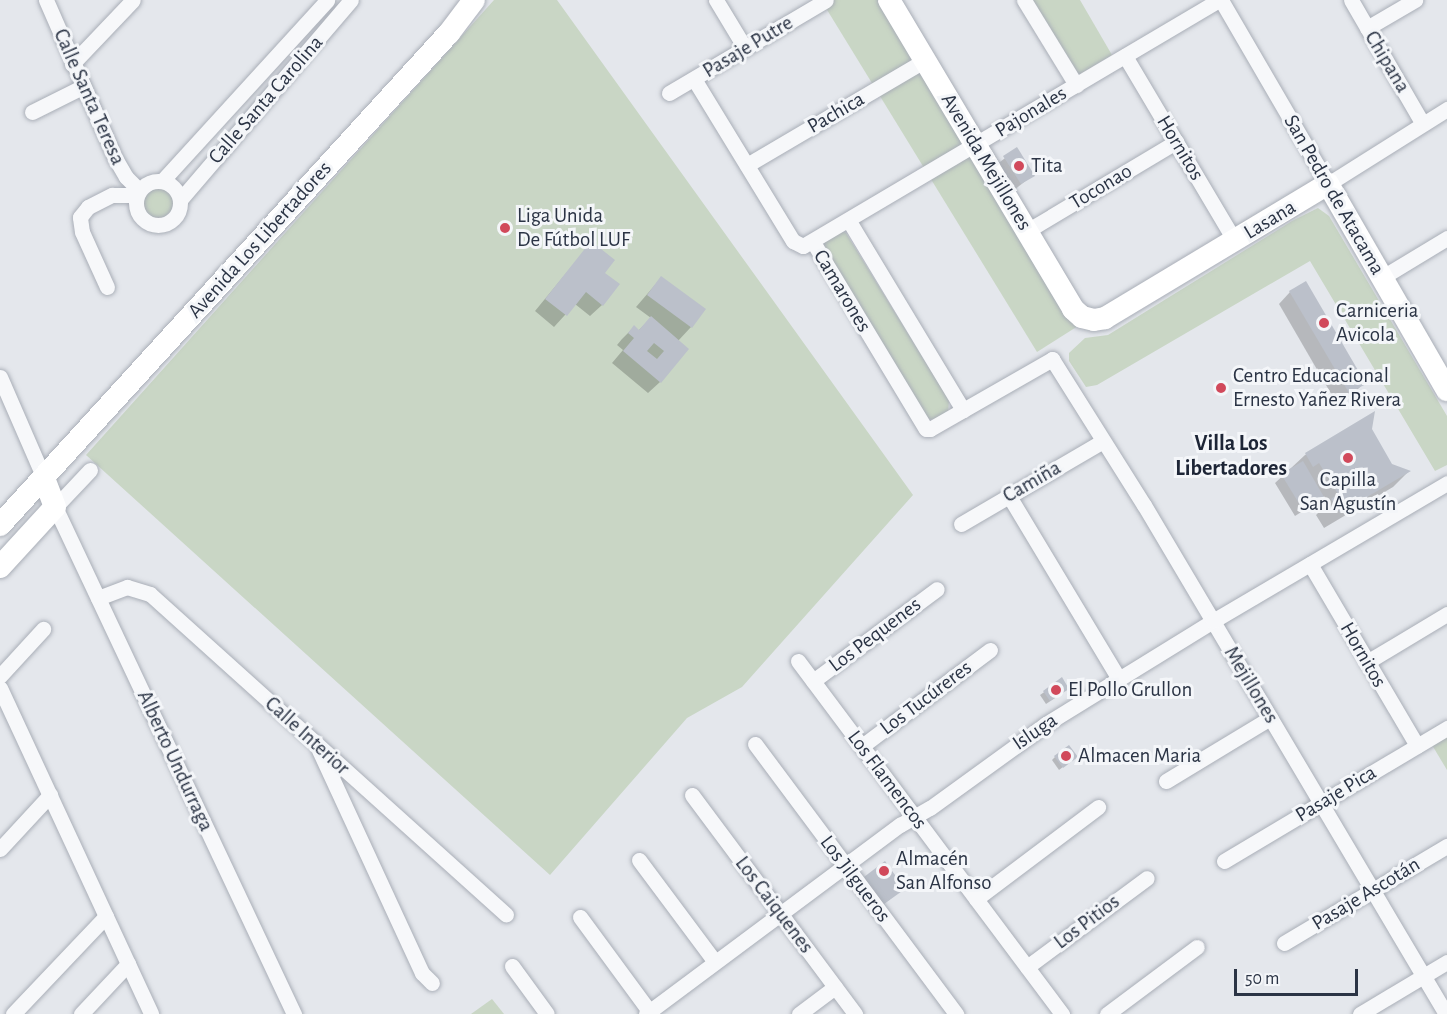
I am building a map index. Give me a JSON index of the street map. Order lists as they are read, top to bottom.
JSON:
{
  "streets": {
    "street": [
      "Pasaje Putre",
      "Chipana",
      "Calle Santa Teresa",
      "Calle Santa Carolina",
      "Pajonales",
      "Pachica",
      "Hornitos",
      "Avenida Mejillones",
      "Toconao",
      "San Pedro de Atacama",
      "Lasana",
      "Avenida Los Libertadores",
      "Camarones",
      "Camiña",
      "Los Pequenes",
      "Mejillones",
      "Los Tucúreres",
      "Isluga",
      "Calle Interior",
      "Alberto Undurraga",
      "Los Flamencos",
      "Pasaje Pica",
      "Los Jilgueros",
      "Pasaje Ascotán",
      "Los Caiquenes",
      "Los Pitios"
    ]
  },
  "crossings": [
    ["Pasaje Putre", "Camarones"],
    ["Chipana", "Lasana"],
    ["Calle Santa Teresa", "Calle Santa Carolina"],
    ["Pajonales", "Hornitos"],
    ["Pajonales", "Avenida Mejillones"],
    ["Pajonales", "San Pedro de Atacama"],
    ["Pajonales", "Camarones"],
    ["Pachica", "Avenida Mejillones"],
    ["Pachica", "Camarones"],
    ["Hornitos", "Toconao"],
    ["Hornitos", "Lasana"],
    ["Hornitos", "Isluga"],
    ["Hornitos", "Pasaje Pica"],
    ["Avenida Mejillones", "Toconao"],
    ["Avenida Mejillones", "Lasana"],
    ["San Pedro de Atacama", "Lasana"],
    ["Camarones", "Mejillones"],
    ["Camiña", "Mejillones"],
    ["Los Pequenes", "Los Flamencos"],
    ["Mejillones", "Isluga"],
    ["Mejillones", "Pasaje Pica"],
    ["Mejillones", "Pasaje Ascotán"],
    ["Los Tucúreres", "Los Flamencos"],
    ["Isluga", "Los Flamencos"],
    ["Isluga", "Los Jilgueros"],
    ["Isluga", "Los Caiquenes"],
    ["Calle Interior", "Alberto Undurraga"],
    ["Los Flamencos", "Los Pitios"]
  ],
  "districts": ["Villa Los Libertadores"],
  "places": [
    "Tita",
    "Liga Unida De Fútbol LUF",
    "Carniceria Avicola",
    "Centro Educacional Ernesto Yañez Rivera",
    "Capilla San Agustín",
    "El Pollo Grullon",
    "Almacen Maria",
    "Almacén San Alfonso"
  ],
  "scale_bar": "50 m"
}
